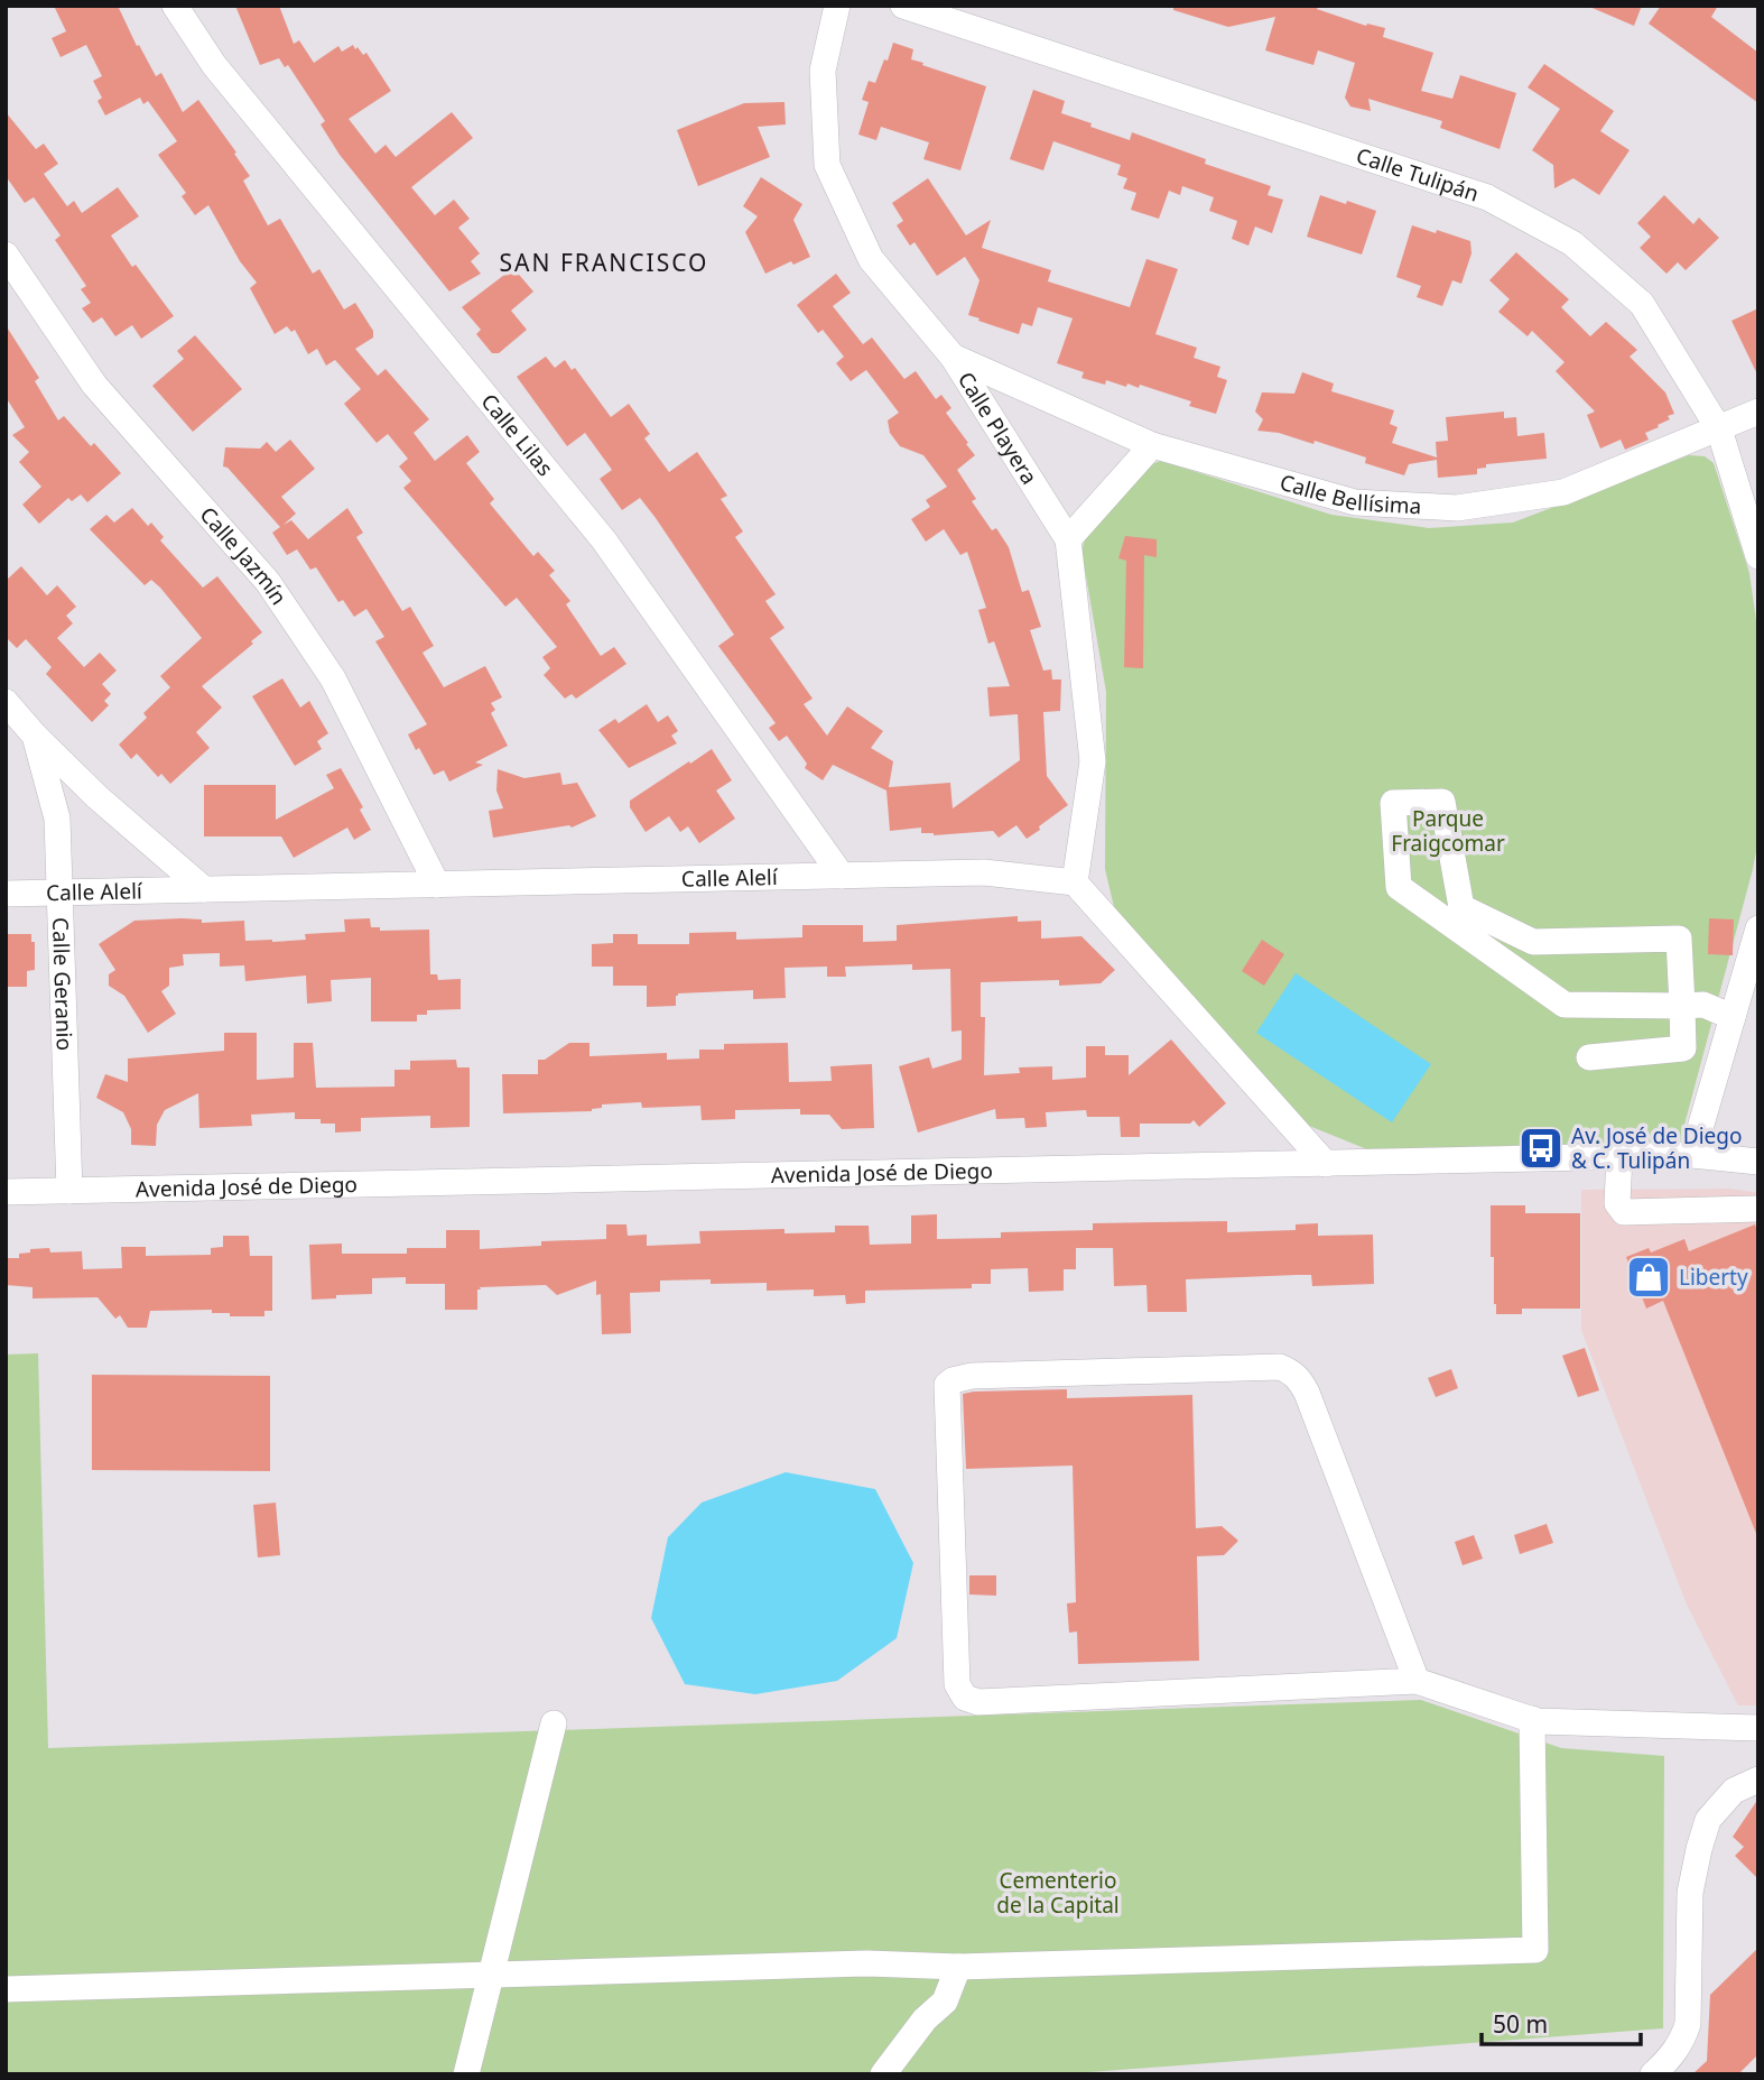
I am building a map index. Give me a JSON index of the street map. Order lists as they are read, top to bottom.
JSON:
{
  "streets": {
    "street": [
      "Calle Tulipán",
      "Calle Playera",
      "Calle Lilas",
      "Calle Bellísima",
      "Calle Jazmín",
      "Calle Alelí",
      "Calle Geranio",
      "Avenida José de Diego"
    ]
  },
  "crossings": [
    ["Calle Tulipán", "Calle Bellísima"],
    ["Calle Playera", "Calle Bellísima"],
    ["Calle Playera", "Calle Alelí"],
    ["Calle Lilas", "Calle Alelí"],
    ["Calle Jazmín", "Calle Alelí"],
    ["Calle Alelí", "Calle Geranio"],
    ["Calle Geranio", "Avenida José de Diego"]
  ],
  "districts": ["SAN FRANCISCO"],
  "parks": ["Parque Fraigcomar", "Cementerio de la Capital"],
  "places": {
    "bus stop": ["Av. José de Diego & C. Tulipán"],
    "shop": ["Liberty"]
  },
  "scale_bar": "50 m"
}
